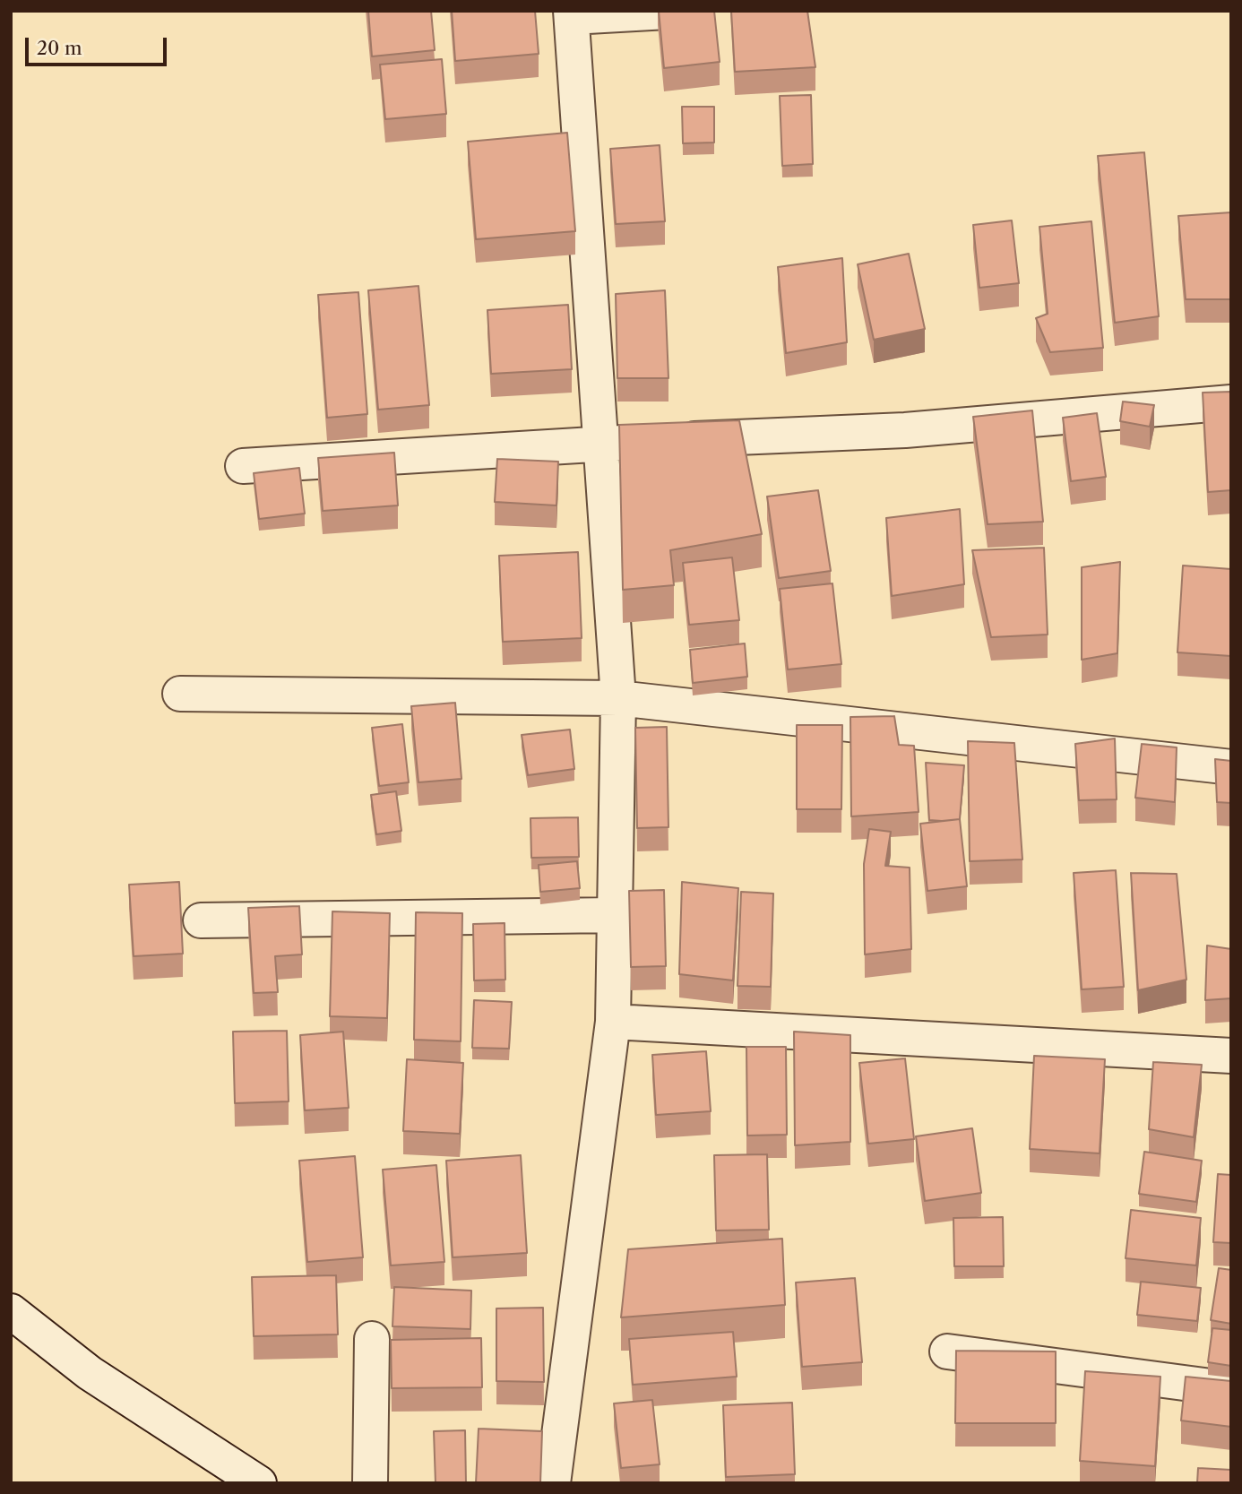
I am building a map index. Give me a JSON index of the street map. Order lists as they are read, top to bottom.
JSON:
{
  "scale_bar": "20 m"
}
